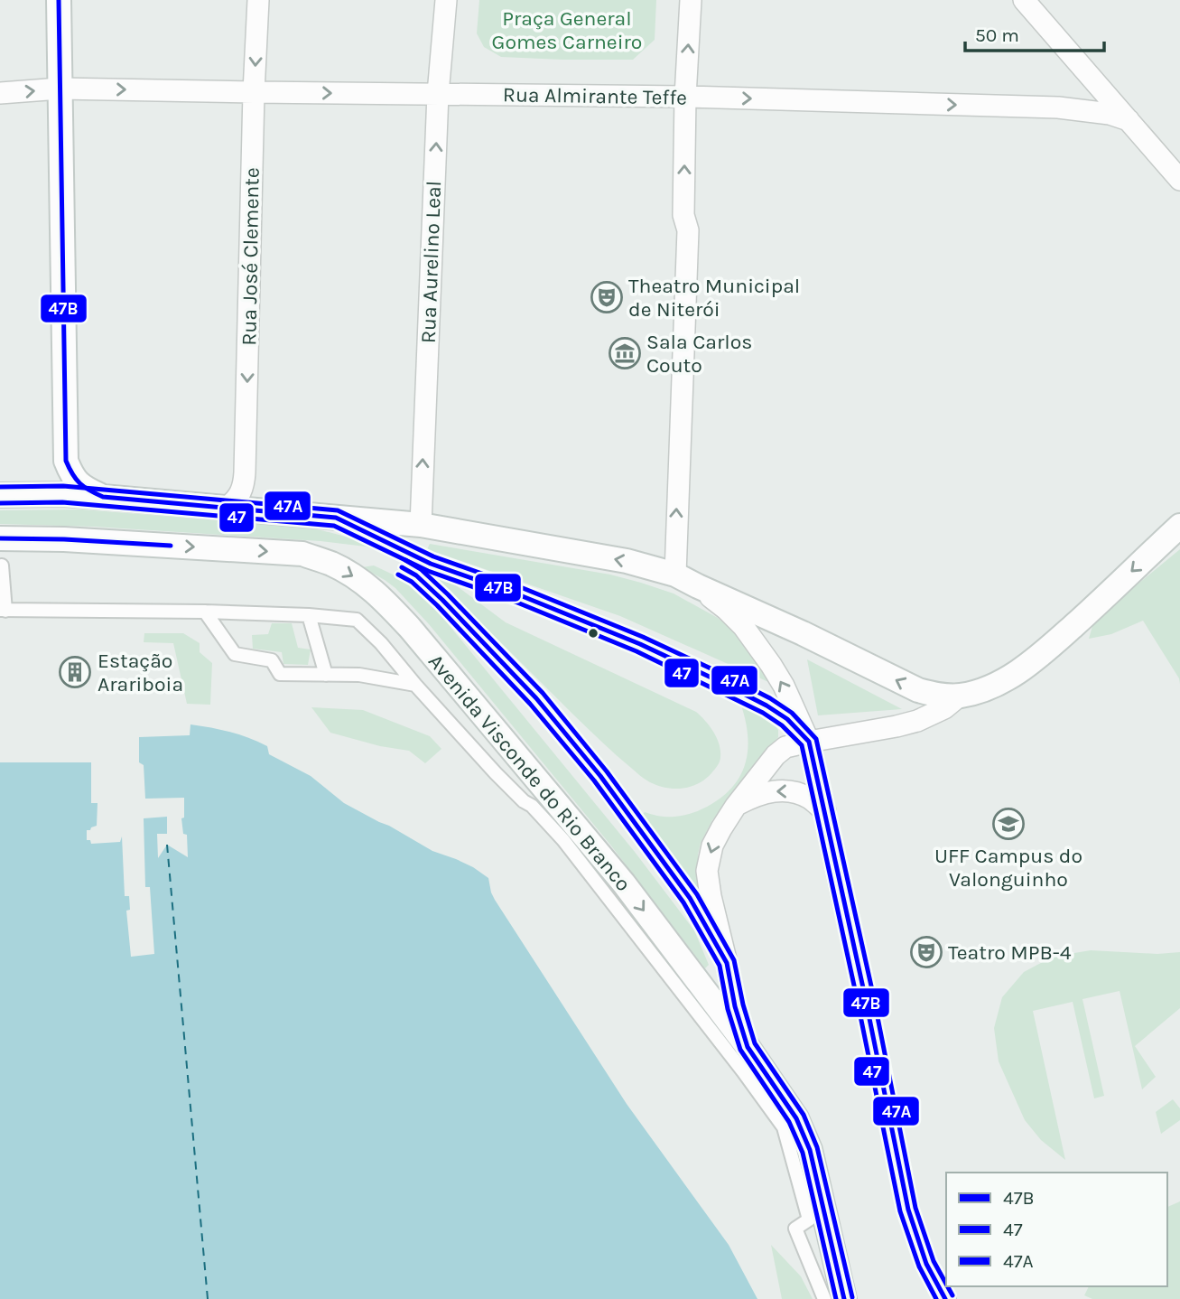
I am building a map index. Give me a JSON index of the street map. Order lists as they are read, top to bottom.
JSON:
{
  "streets": {
    "main road": ["Avenida Visconde do Rio Branco"],
    "street": ["Rua Almirante Teffe", "Rua José Clemente", "Rua Aurelino Leal"]
  },
  "crossings": [
    ["Rua Almirante Teffe", "Rua José Clemente"],
    ["Rua Almirante Teffe", "Rua Aurelino Leal"]
  ],
  "one_way": [
    "Rua Almirante Teffe",
    "Rua José Clemente",
    "Rua Aurelino Leal",
    "Avenida Visconde do Rio Branco"
  ],
  "parks": ["Praça General Gomes Carneiro"],
  "places": {
    "theatre": ["Theatro Municipal de Niterói", "Teatro MPB-4"],
    "museum": ["Sala Carlos Couto"],
    "building": ["Estação Arariboia"],
    "school or university": ["UFF Campus do Valonguinho"]
  },
  "lines": ["transit line 47B", "transit line 47A", "transit line 47"],
  "legend": ["47B", "47", "47A"],
  "scale_bar": "50 m"
}
